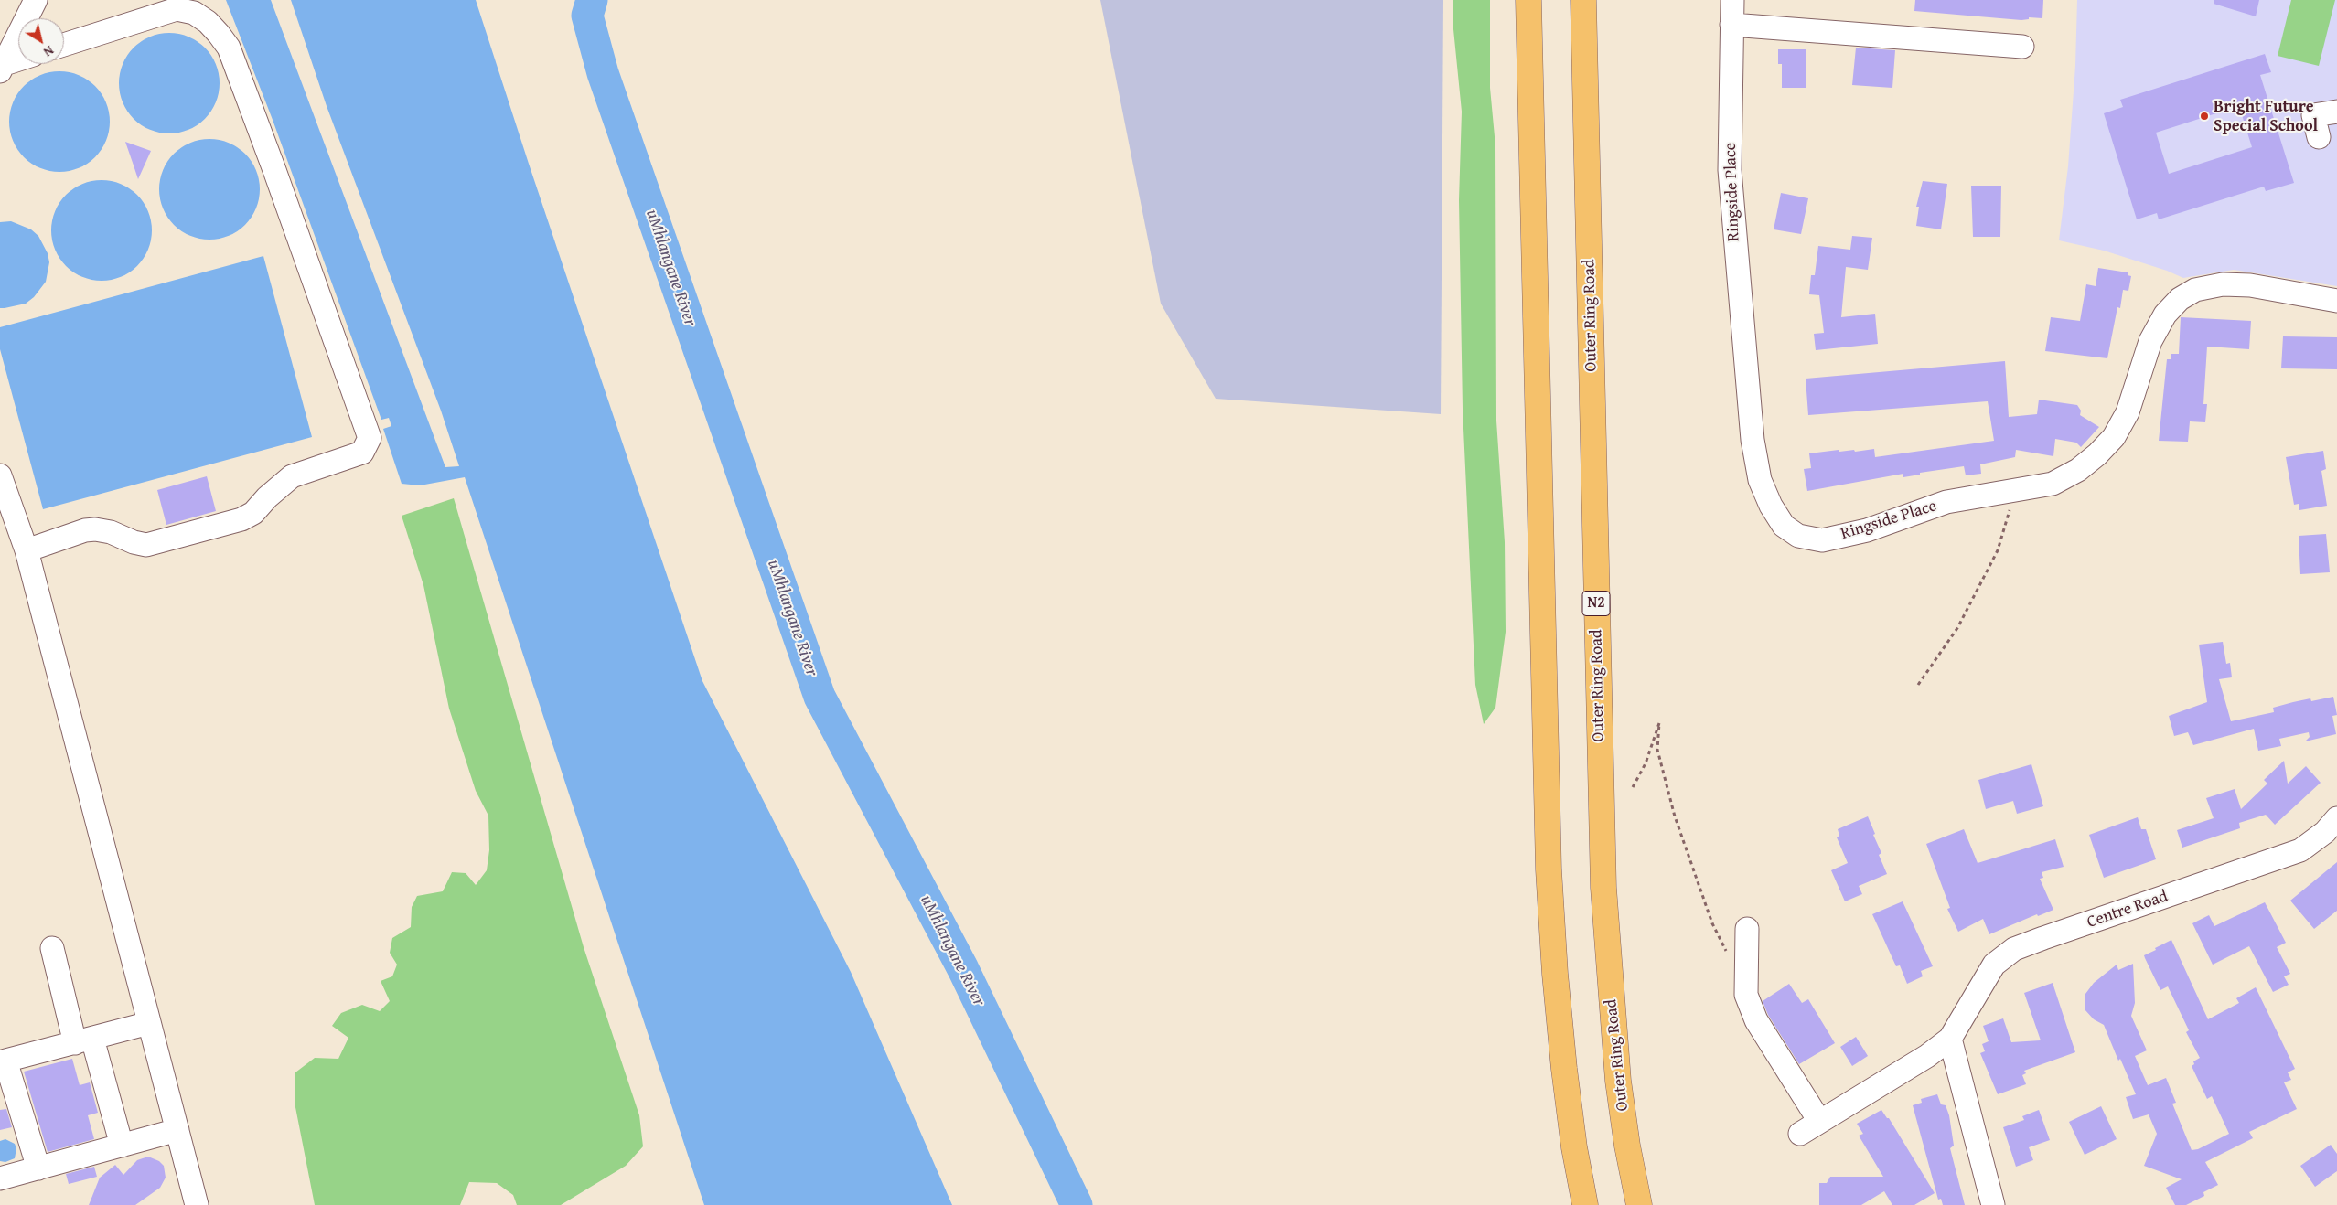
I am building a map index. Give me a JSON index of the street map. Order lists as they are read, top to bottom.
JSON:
{
  "streets": {
    "highway": ["Outer Ring Road", "N2"],
    "street": ["Ringside Place", "Centre Road"]
  },
  "water": ["uMhlangane River"],
  "places": ["Bright Future Special School"],
  "north": "bottom right"
}
